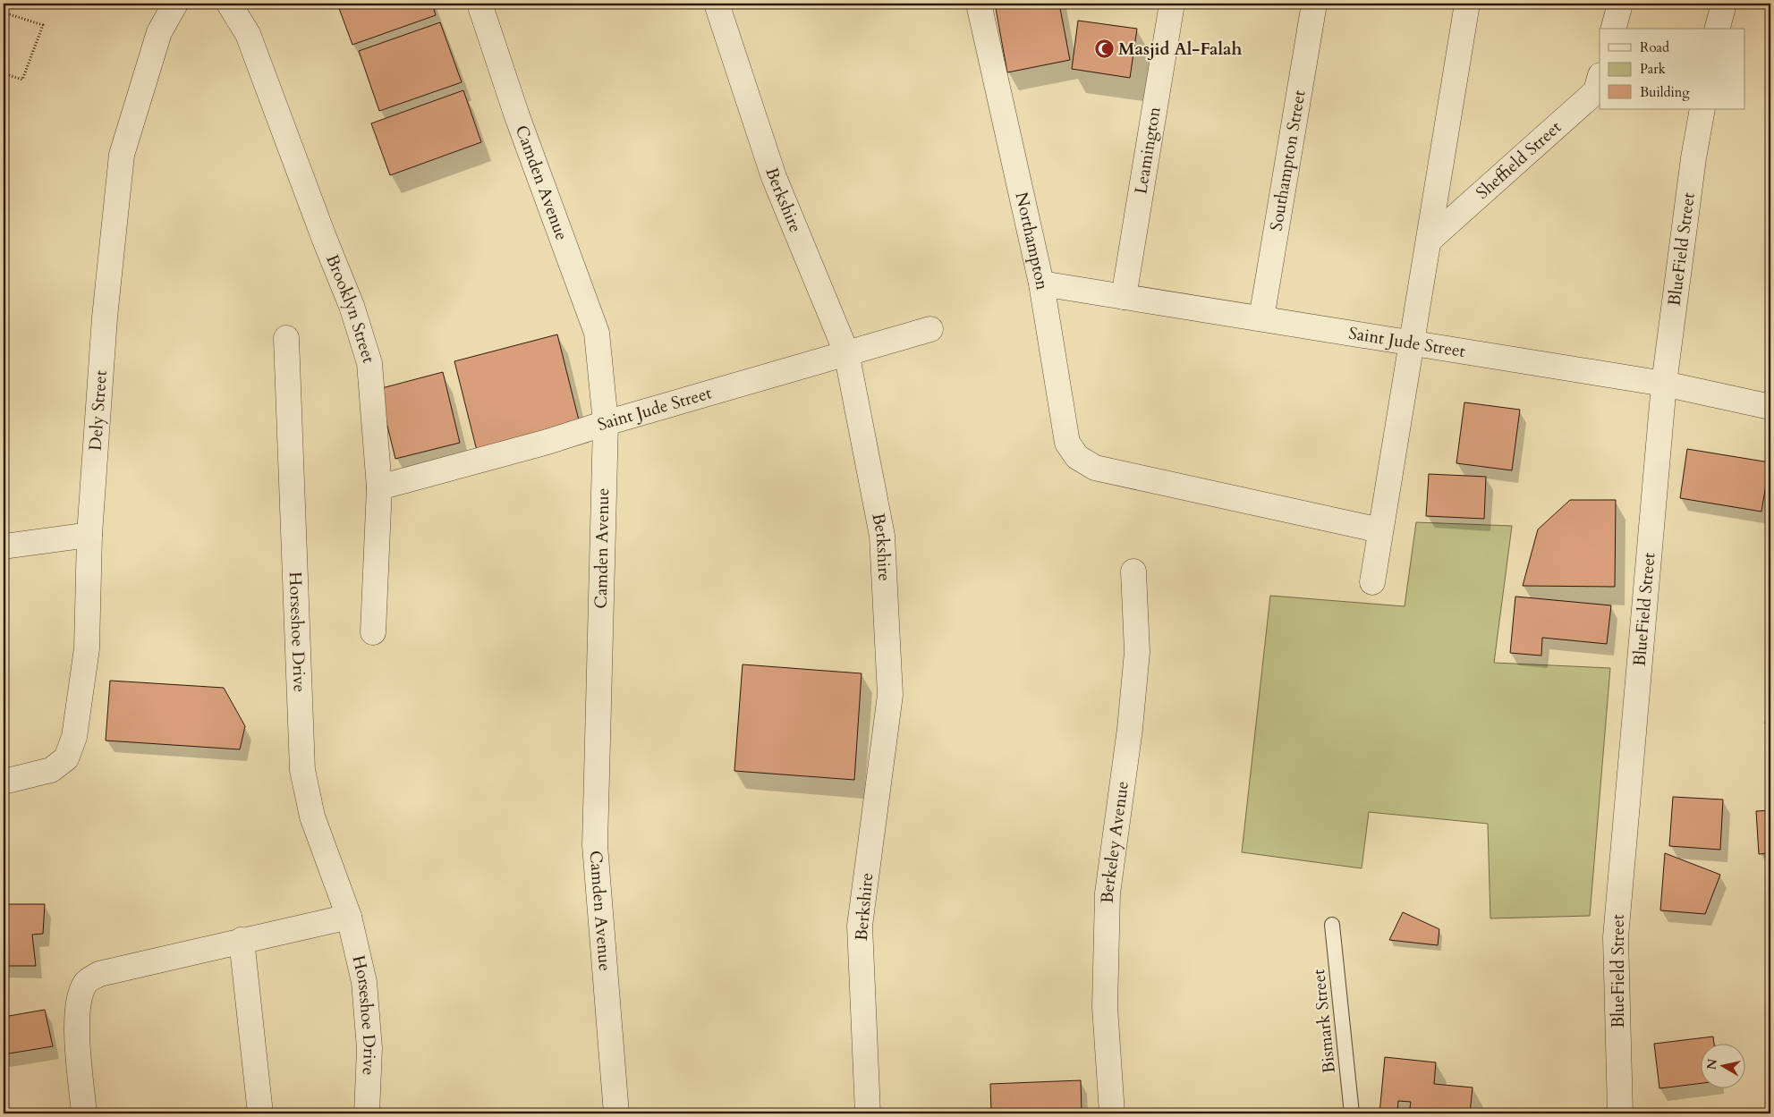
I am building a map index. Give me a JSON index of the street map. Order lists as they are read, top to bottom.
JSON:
{
  "streets": {
    "street": [
      "Leamington",
      "Sheffield Street",
      "Southampton Street",
      "Camden Avenue",
      "Berkshire",
      "Northampton",
      "BlueField Street",
      "Brooklyn Street",
      "Saint Jude Street",
      "Dely Street",
      "Horseshoe Drive",
      "Berkeley Avenue"
    ],
    "lane": ["Bismark Street"]
  },
  "crossings": [
    ["Leamington", "Saint Jude Street"],
    ["Southampton Street", "Saint Jude Street"],
    ["Camden Avenue", "Saint Jude Street"],
    ["Berkshire", "Saint Jude Street"],
    ["Northampton", "Saint Jude Street"],
    ["BlueField Street", "Saint Jude Street"],
    ["Brooklyn Street", "Saint Jude Street"]
  ],
  "places": {
    "mosque": ["Masjid Al-Falah"]
  },
  "legend": ["Road", "Park", "Building"],
  "north": "left"
}
